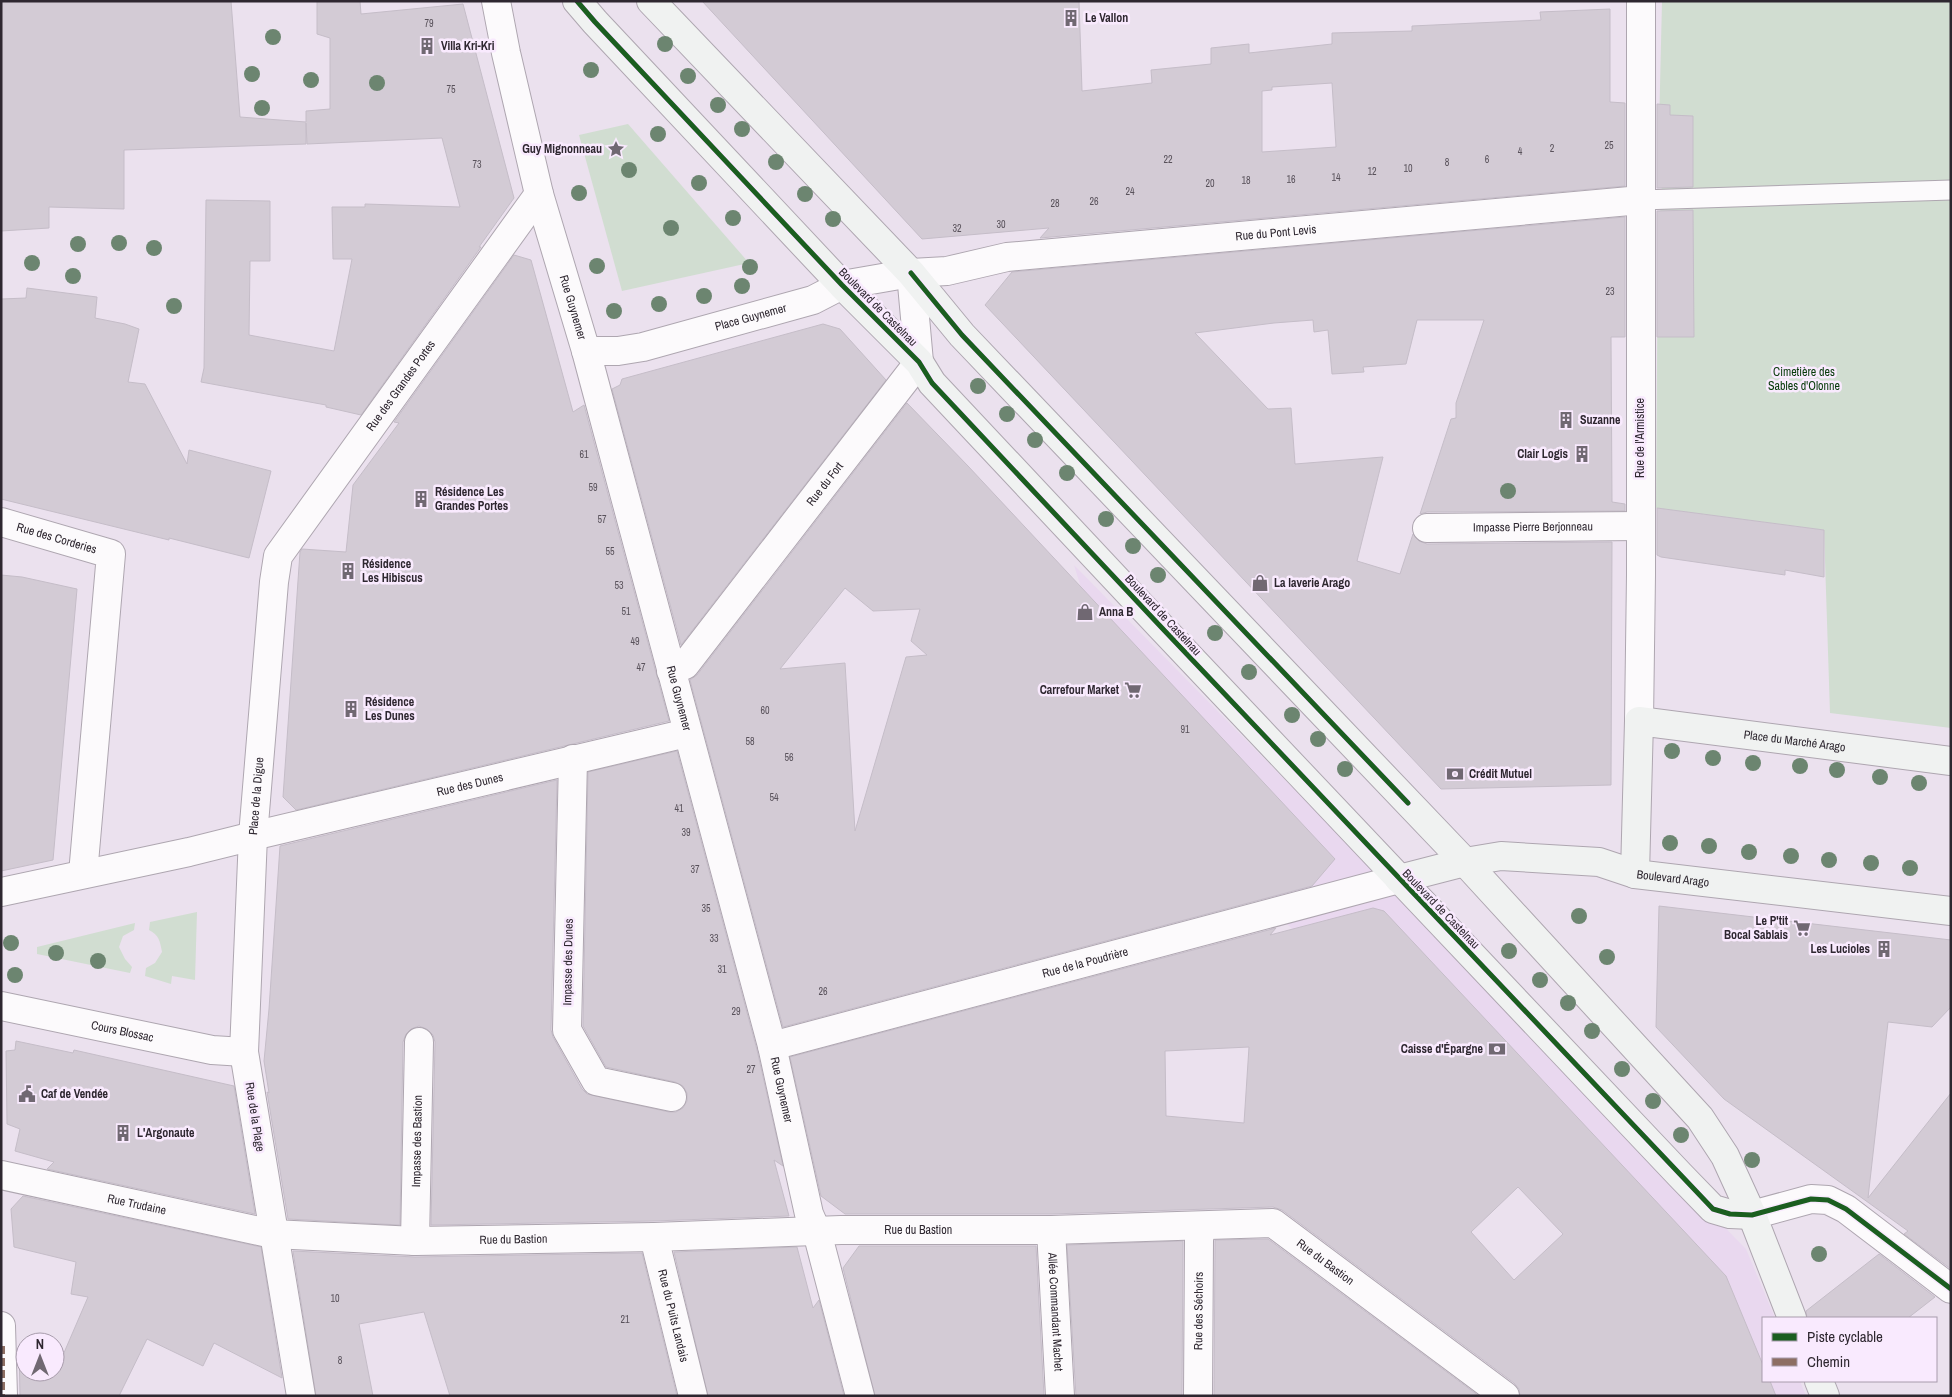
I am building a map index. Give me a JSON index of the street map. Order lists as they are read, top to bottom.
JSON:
{
  "streets": {
    "street": [
      "Rue du Pont Levis",
      "Rue Guynemer",
      "Boulevard de Castelnau",
      "Place Guynemer",
      "Rue des Grandes Portes",
      "Rue de l'Armistice",
      "Rue du Fort",
      "Impasse Pierre Berjonneau",
      "Rue des Corderies",
      "Place du Marché Arago",
      "Rue des Dunes",
      "Place de la Digue",
      "Boulevard Arago",
      "Impasse des Dunes",
      "Rue de la Poudrière",
      "Cours Blossac",
      "Rue de la Plage",
      "Impasse des Bastion",
      "Rue Trudaine",
      "Rue du Bastion",
      "Rue des Séchoirs",
      "Allée Commandant Machet",
      "Rue du Puits Landais"
    ]
  },
  "crossings": [
    ["Rue du Pont Levis", "Place Guynemer"],
    ["Rue du Pont Levis", "Rue de l'Armistice"],
    ["Rue Guynemer", "Place Guynemer"],
    ["Rue Guynemer", "Rue des Grandes Portes"],
    ["Rue Guynemer", "Rue du Fort"],
    ["Rue Guynemer", "Rue des Dunes"],
    ["Rue Guynemer", "Rue de la Poudrière"],
    ["Rue Guynemer", "Rue du Bastion"],
    ["Boulevard de Castelnau", "Place Guynemer"],
    ["Boulevard de Castelnau", "Rue du Fort"],
    ["Boulevard de Castelnau", "Boulevard Arago"],
    ["Boulevard de Castelnau", "Rue de la Poudrière"],
    ["Rue des Grandes Portes", "Place de la Digue"],
    ["Rue de l'Armistice", "Impasse Pierre Berjonneau"],
    ["Rue de l'Armistice", "Place du Marché Arago"],
    ["Rue de l'Armistice", "Boulevard Arago"],
    ["Rue des Corderies", "Place de la Digue"],
    ["Rue des Dunes", "Place de la Digue"],
    ["Rue des Dunes", "Impasse des Dunes"],
    ["Rue des Dunes", "Rue de la Plage"],
    ["Place de la Digue", "Rue de la Plage"],
    ["Boulevard Arago", "Rue de la Poudrière"],
    ["Cours Blossac", "Rue de la Plage"],
    ["Rue de la Plage", "Rue Trudaine"],
    ["Rue de la Plage", "Rue du Bastion"],
    ["Impasse des Bastion", "Rue du Bastion"],
    ["Rue Trudaine", "Rue du Bastion"],
    ["Rue du Bastion", "Rue des Séchoirs"],
    ["Rue du Bastion", "Allée Commandant Machet"],
    ["Rue du Bastion", "Rue du Puits Landais"]
  ],
  "parks": ["Cimetière des Sables d'Olonne"],
  "places": {
    "building": [
      "Le Vallon",
      "Villa Kri-Kri",
      "Suzanne",
      "Clair Logis",
      "Résidence Les Grandes Portes",
      "Résidence Les Hibiscus",
      "Résidence Les Dunes",
      "Les Lucioles",
      "L'Argonaute"
    ],
    "place": ["Guy Mignonneau"],
    "shop": ["La laverie Arago", "Anna B"],
    "supermarket": ["Carrefour Market", "Le P'tit Bocal Sablais"],
    "bank": ["Crédit Mutuel", "Caisse d'Épargne"],
    "public building": ["Caf de Vendée"]
  },
  "house_numbers": [
    "79",
    "75",
    "25",
    "2",
    "4",
    "22",
    "6",
    "8",
    "73",
    "10",
    "12",
    "14",
    "16",
    "18",
    "20",
    "24",
    "26",
    "28",
    "30",
    "32",
    "23",
    "61",
    "59",
    "57",
    "55",
    "53",
    "51",
    "49",
    "47",
    "60",
    "91",
    "58",
    "56",
    "54",
    "41",
    "39",
    "37",
    "35",
    "33",
    "31",
    "26",
    "29",
    "27",
    "10",
    "21",
    "8"
  ],
  "legend": ["Piste cyclable", "Chemin"],
  "north": "top"
}
